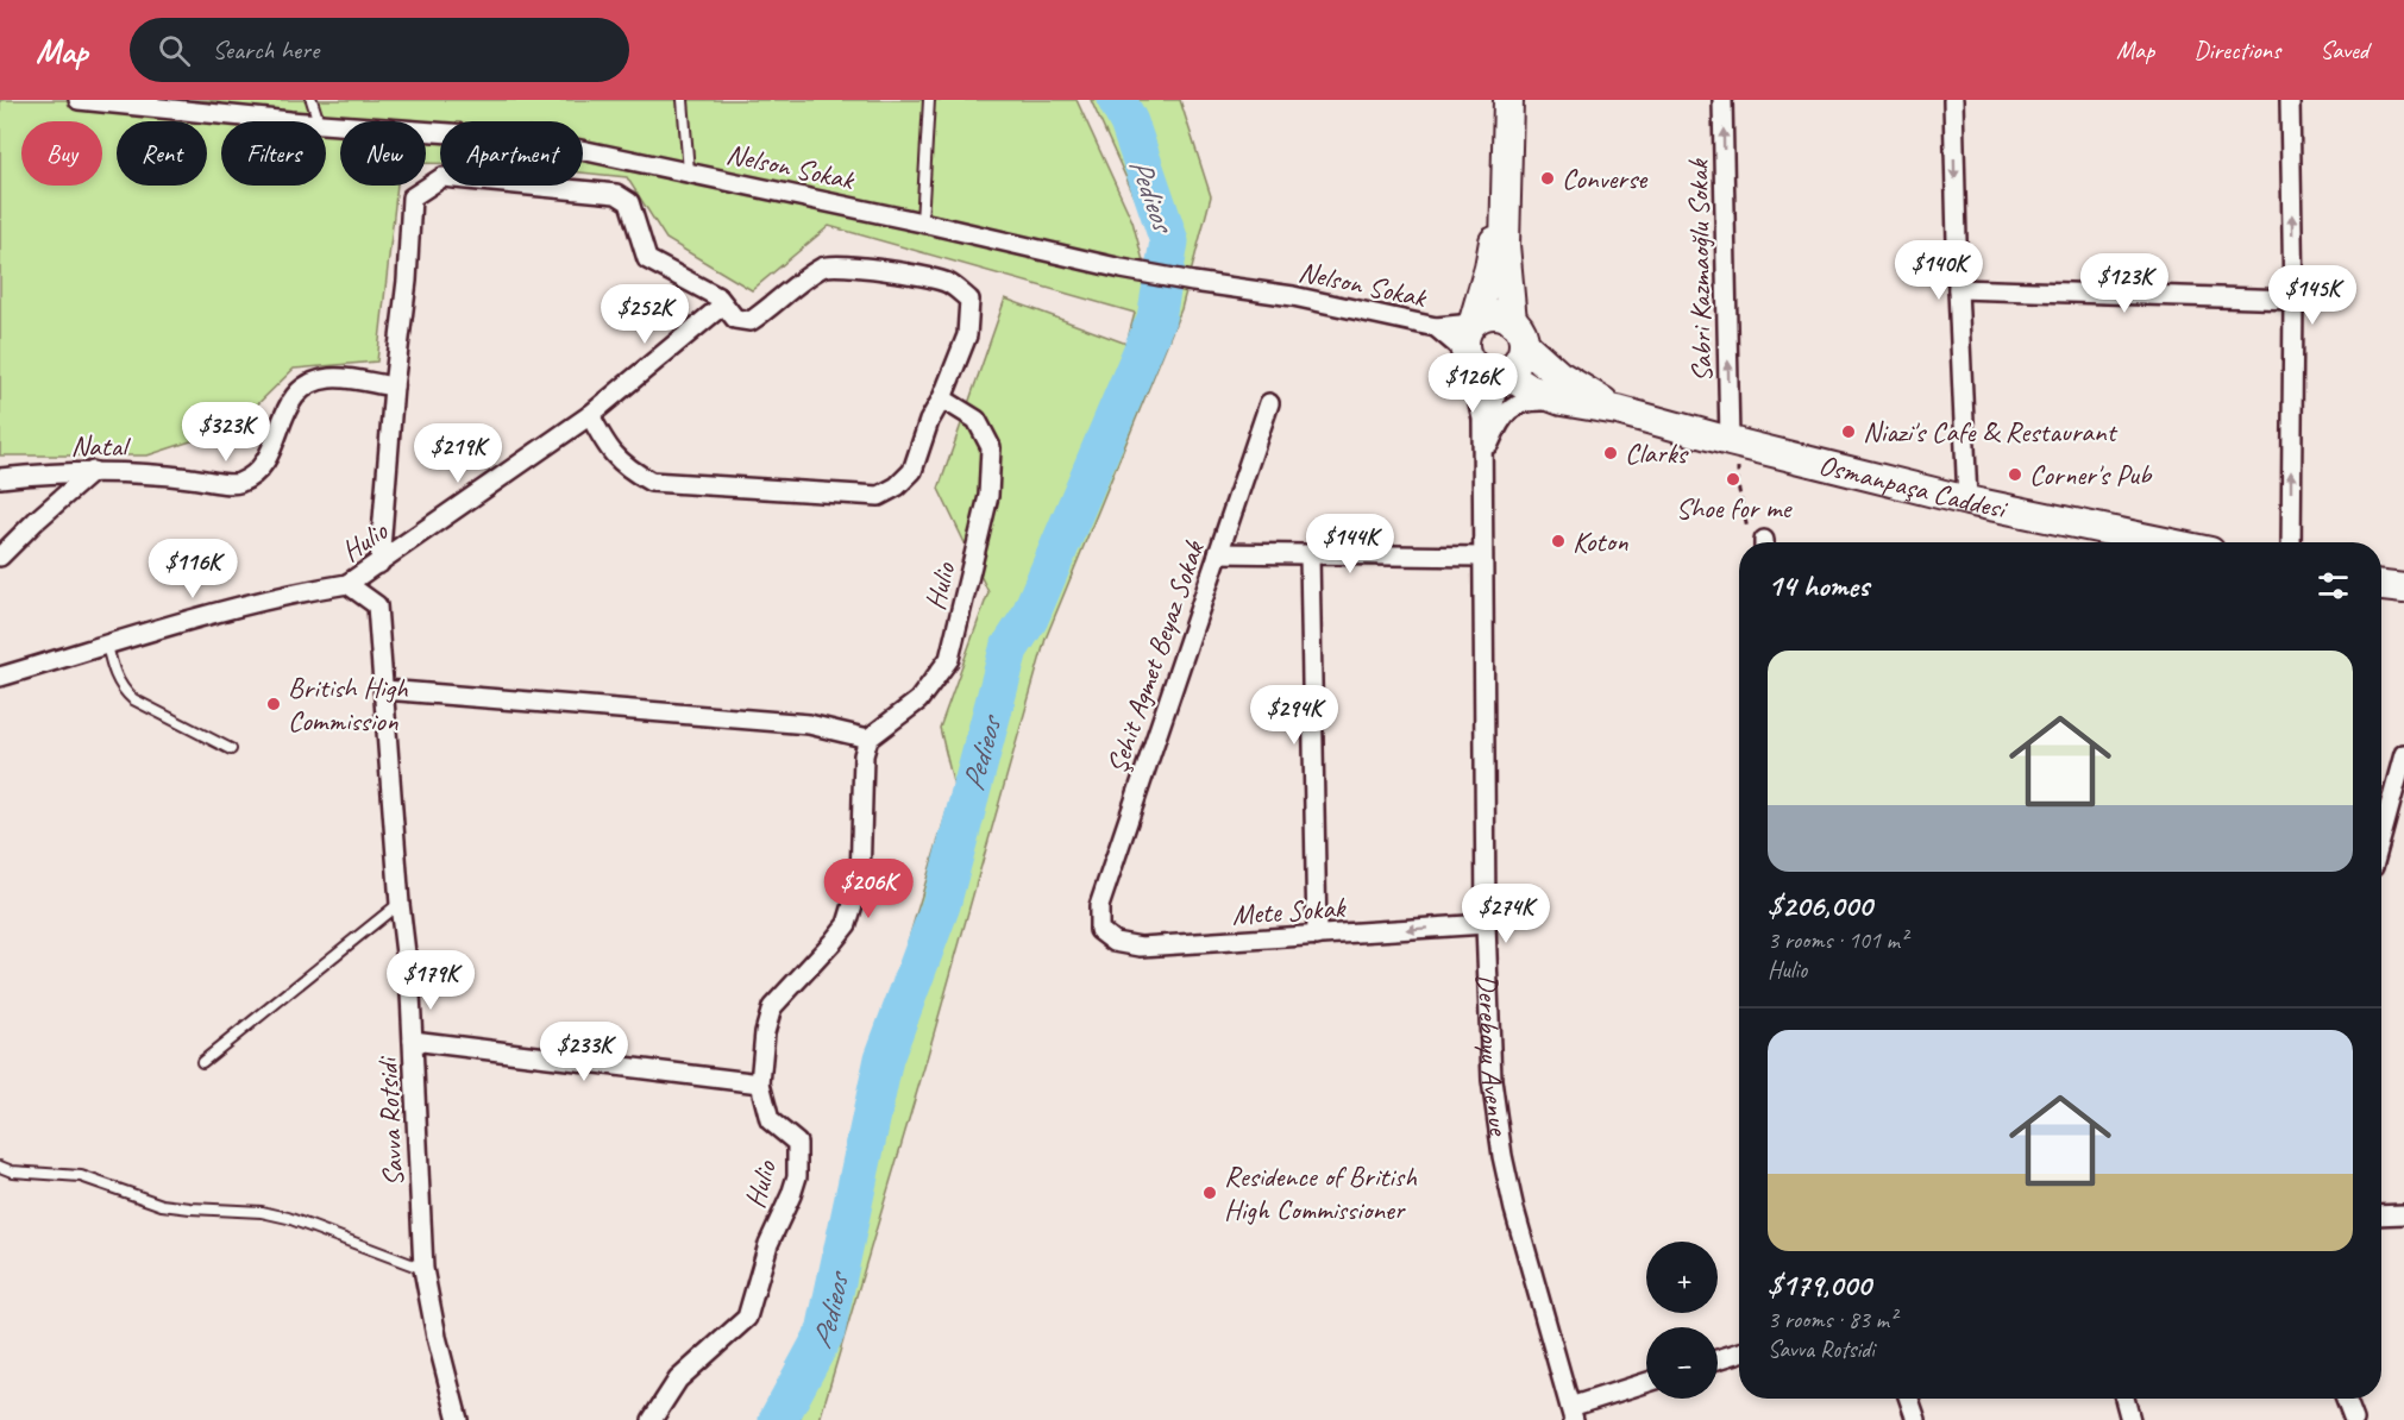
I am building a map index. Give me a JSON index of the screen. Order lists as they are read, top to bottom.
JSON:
{
  "streets": {
    "main road": ["Osmanpaşa Caddesi"],
    "street": [
      "Nelson Sokak",
      "Sabri Kazmaoğlu Sokak",
      "Natal",
      "Hulio",
      "Şehit Agmet Beyaz Sokak",
      "Mete Sokak",
      "Dereboyu Avenue",
      "Savva Rotsidi"
    ]
  },
  "crossings": [
    ["Nelson Sokak", "Osmanpaşa Caddesi"],
    ["Nelson Sokak", "Dereboyu Avenue"],
    ["Sabri Kazmaoğlu Sokak", "Osmanpaşa Caddesi"],
    ["Osmanpaşa Caddesi", "Dereboyu Avenue"],
    ["Hulio", "Savva Rotsidi"],
    ["Şehit Agmet Beyaz Sokak", "Mete Sokak"],
    ["Mete Sokak", "Dereboyu Avenue"]
  ],
  "one_way": ["Sabri Kazmaoğlu Sokak", "Mete Sokak"],
  "water": ["Pedieos"],
  "places": [
    "Converse",
    "Niazi's Cafe & Restaurant",
    "Clarks",
    "Corner's Pub",
    "Shoe for me",
    "Koton",
    "British High Commission",
    "Residence of British High Commissioner"
  ],
  "page": {
    "header": "Map",
    "search": "Search here",
    "nav": ["Map", "Directions", "Saved"],
    "chip": [
      "Buy",
      "Rent",
      "Filters",
      "New",
      "Apartment"
    ],
    "price": [
      "$140K",
      "$123K",
      "$145K",
      "$252K",
      "$126K",
      "$323K",
      "$219K",
      "$144K",
      "$116K",
      "$294K",
      "$206K",
      "$274K",
      "$179K",
      "$233K"
    ],
    "heading": "14 homes",
    "list": [
      {
        "name": "$206,000",
        "note": "3 rooms · 101 m² · Hulio"
      },
      {
        "name": "$179,000",
        "note": "3 rooms · 83 m² · Savva Rotsidi"
      }
    ],
    "map_buttons": ["+", "−"]
  }
}
